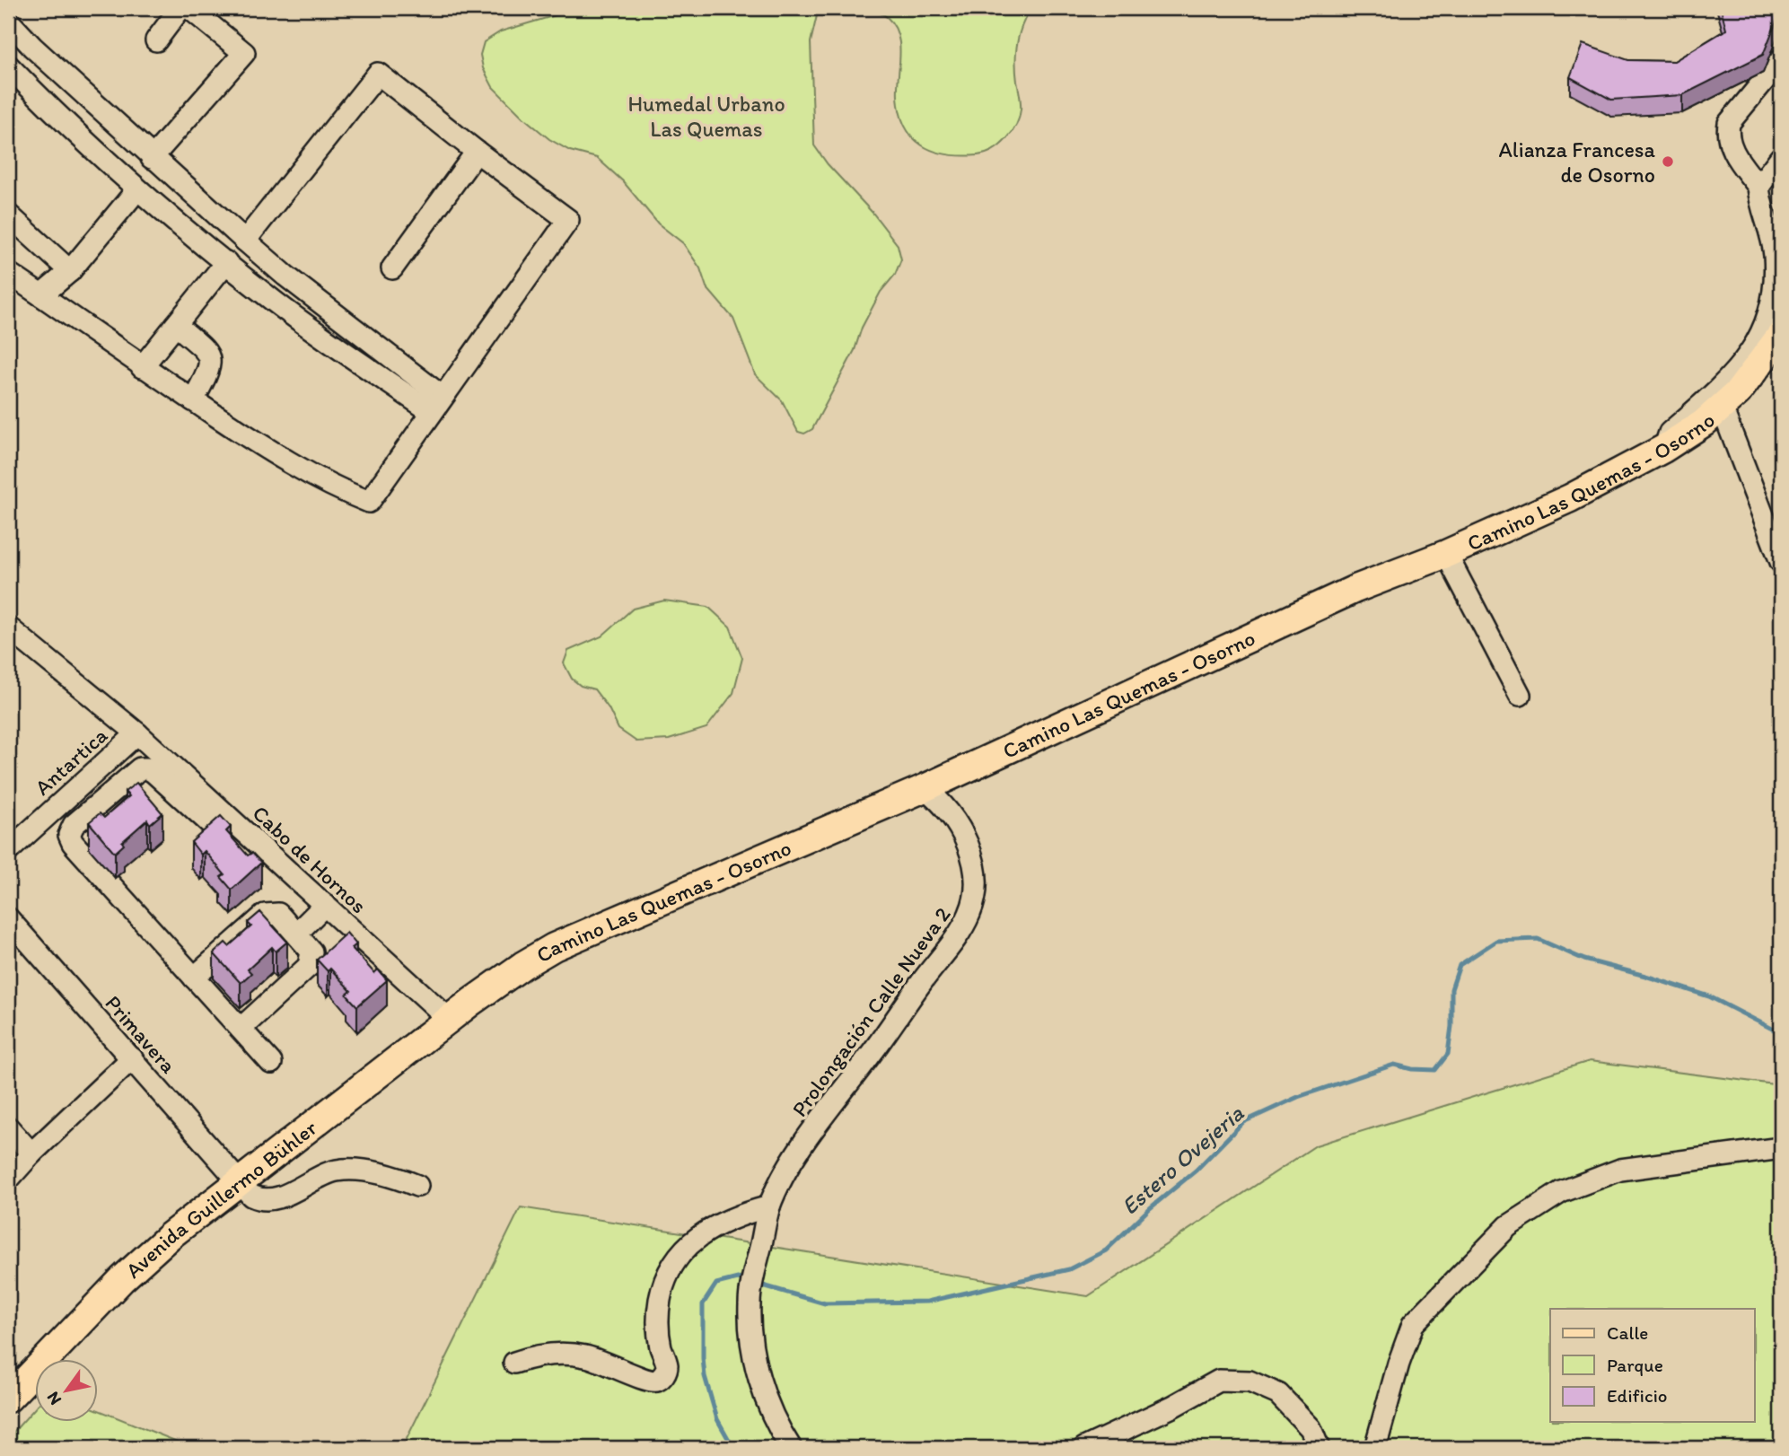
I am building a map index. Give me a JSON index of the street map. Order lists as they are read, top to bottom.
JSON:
{
  "streets": {
    "main road": ["Camino Las Quemas - Osorno", "Avenida Guillermo Bühler"],
    "street": [
      "Antartica",
      "Cabo de Hornos",
      "Prolongación Calle Nueva 2",
      "Primavera"
    ]
  },
  "crossings": [
    ["Camino Las Quemas - Osorno", "Cabo de Hornos"],
    ["Camino Las Quemas - Osorno", "Prolongación Calle Nueva 2"],
    ["Camino Las Quemas - Osorno", "Avenida Guillermo Bühler"],
    ["Antartica", "Cabo de Hornos"],
    ["Cabo de Hornos", "Avenida Guillermo Bühler"],
    ["Primavera", "Avenida Guillermo Bühler"]
  ],
  "water": ["Estero Ovejeria"],
  "parks": ["Humedal Urbano Las Quemas"],
  "places": ["Alianza Francesa de Osorno"],
  "legend": ["Calle", "Parque", "Edificio"],
  "north": "bottom left"
}
